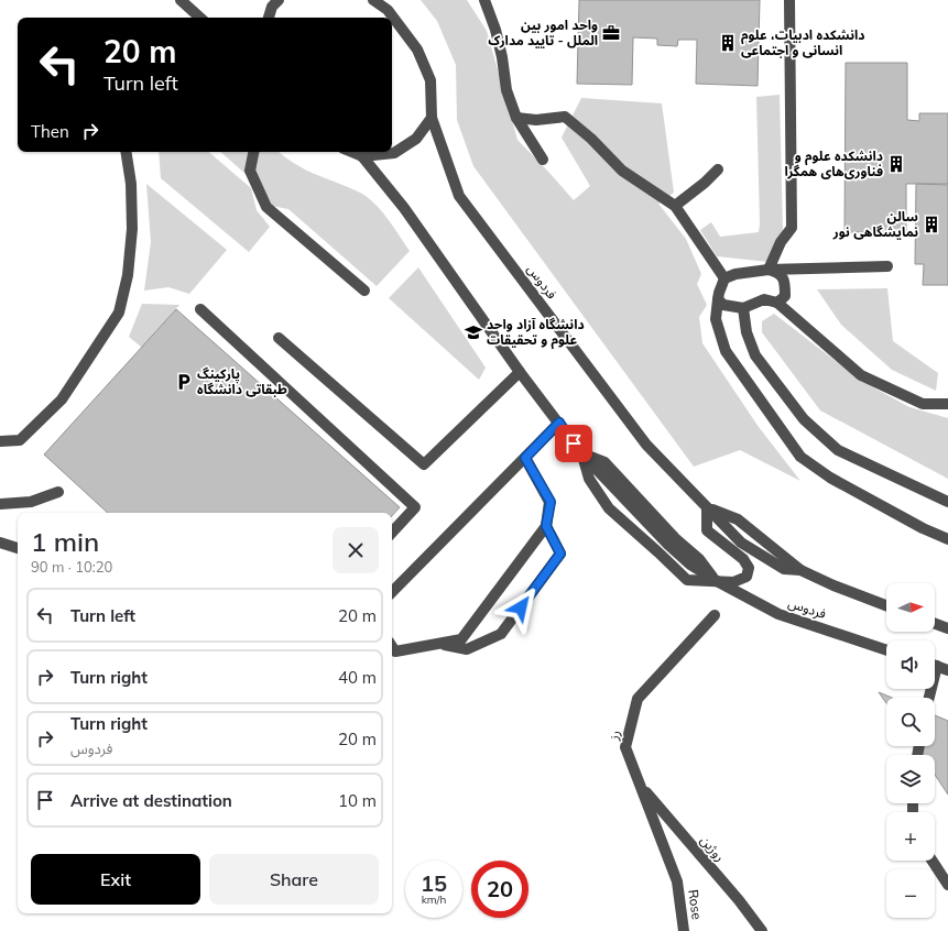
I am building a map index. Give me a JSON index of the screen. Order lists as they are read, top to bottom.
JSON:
{
  "streets": {
    "street": [
      "فردوس",
      "رز",
      "روژین",
      "Rose"
    ]
  },
  "crossings": [
    ["رز", "روژین"],
    ["رز", "Rose"]
  ],
  "places": {
    "office": ["واحد امور بین الملل - تایید مدارک"],
    "building": ["دانشکده ادبیات، علوم انسانی و اجتماعی", "دانشکده علوم و فناوری‌های همگرا", "سالن نمایشگاهی نور"],
    "school or university": ["دانشگاه آزاد واحد علوم و تحقیقات"],
    "parking": ["پارکینگ طبقاتی دانشگاه"]
  },
  "north": "right",
  "page": {
    "turn": ["20 m", "Turn left"],
    "then": "Then",
    "heading": ["1 min", "90 m · 10:20"],
    "map_buttons": ["+", "−"],
    "list": [
      {
        "name": "Turn left",
        "value": "20 m"
      },
      {
        "name": "Turn right",
        "value": "40 m"
      },
      {
        "name": "Turn right",
        "note": "فردوس",
        "value": "20 m"
      },
      {
        "name": "Arrive at destination",
        "value": "10 m"
      }
    ],
    "buttons": ["Exit", "Share"],
    "speed": "15 km/h",
    "limit": "20"
  }
}
